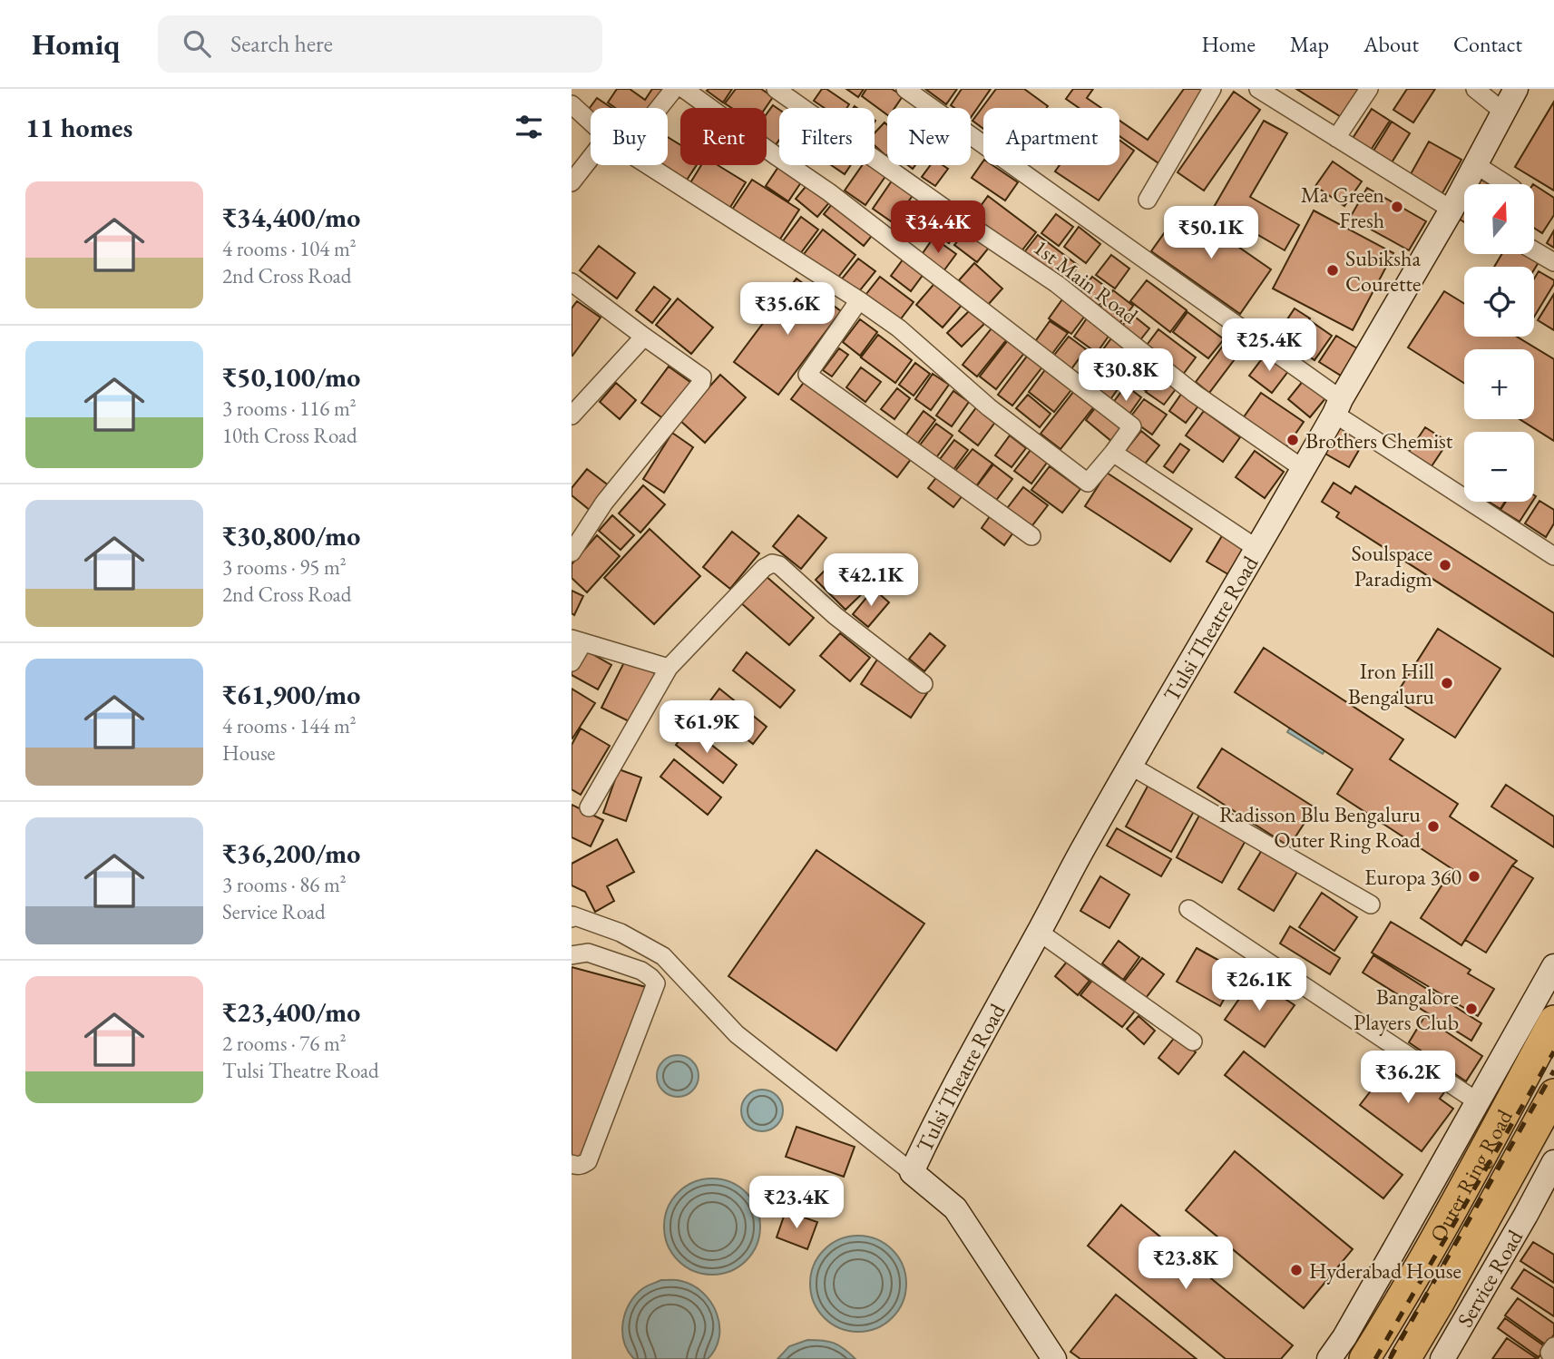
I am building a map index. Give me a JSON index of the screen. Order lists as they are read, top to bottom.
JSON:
{
  "streets": {
    "highway": ["Outer Ring Road"],
    "street": ["1st Main Road", "Tulsi Theatre Road", "Service Road"]
  },
  "crossings": [
    ["1st Main Road", "Tulsi Theatre Road"]
  ],
  "places": [
    "Ma Green Fresh",
    "Subiksha Courette",
    "Brothers Chemist",
    "Soulspace Paradigm",
    "Iron Hill Bengaluru",
    "Radisson Blu Bengaluru Outer Ring Road",
    "Europa 360",
    "Bangalore Players Club",
    "Hyderabad House"
  ],
  "north": "top",
  "page": {
    "header": "Homiq",
    "search": "Search here",
    "nav": [
      "Home",
      "Map",
      "About",
      "Contact"
    ],
    "heading": "11 homes",
    "chip": [
      "Buy",
      "Rent",
      "Filters",
      "New",
      "Apartment"
    ],
    "list": [
      {
        "name": "₹34,400/mo",
        "note": "4 rooms · 104 m² · 2nd Cross Road"
      },
      {
        "name": "₹50,100/mo",
        "note": "3 rooms · 116 m² · 10th Cross Road"
      },
      {
        "name": "₹30,800/mo",
        "note": "3 rooms · 95 m² · 2nd Cross Road"
      },
      {
        "name": "₹61,900/mo",
        "note": "4 rooms · 144 m² · House"
      },
      {
        "name": "₹36,200/mo",
        "note": "3 rooms · 86 m² · Service Road"
      },
      {
        "name": "₹23,400/mo",
        "note": "2 rooms · 76 m² · Tulsi Theatre Road"
      }
    ],
    "map_buttons": ["+", "−"],
    "price": [
      "₹34.4K",
      "₹50.1K",
      "₹35.6K",
      "₹25.4K",
      "₹30.8K",
      "₹42.1K",
      "₹61.9K",
      "₹26.1K",
      "₹36.2K",
      "₹23.4K",
      "₹23.8K"
    ]
  }
}
